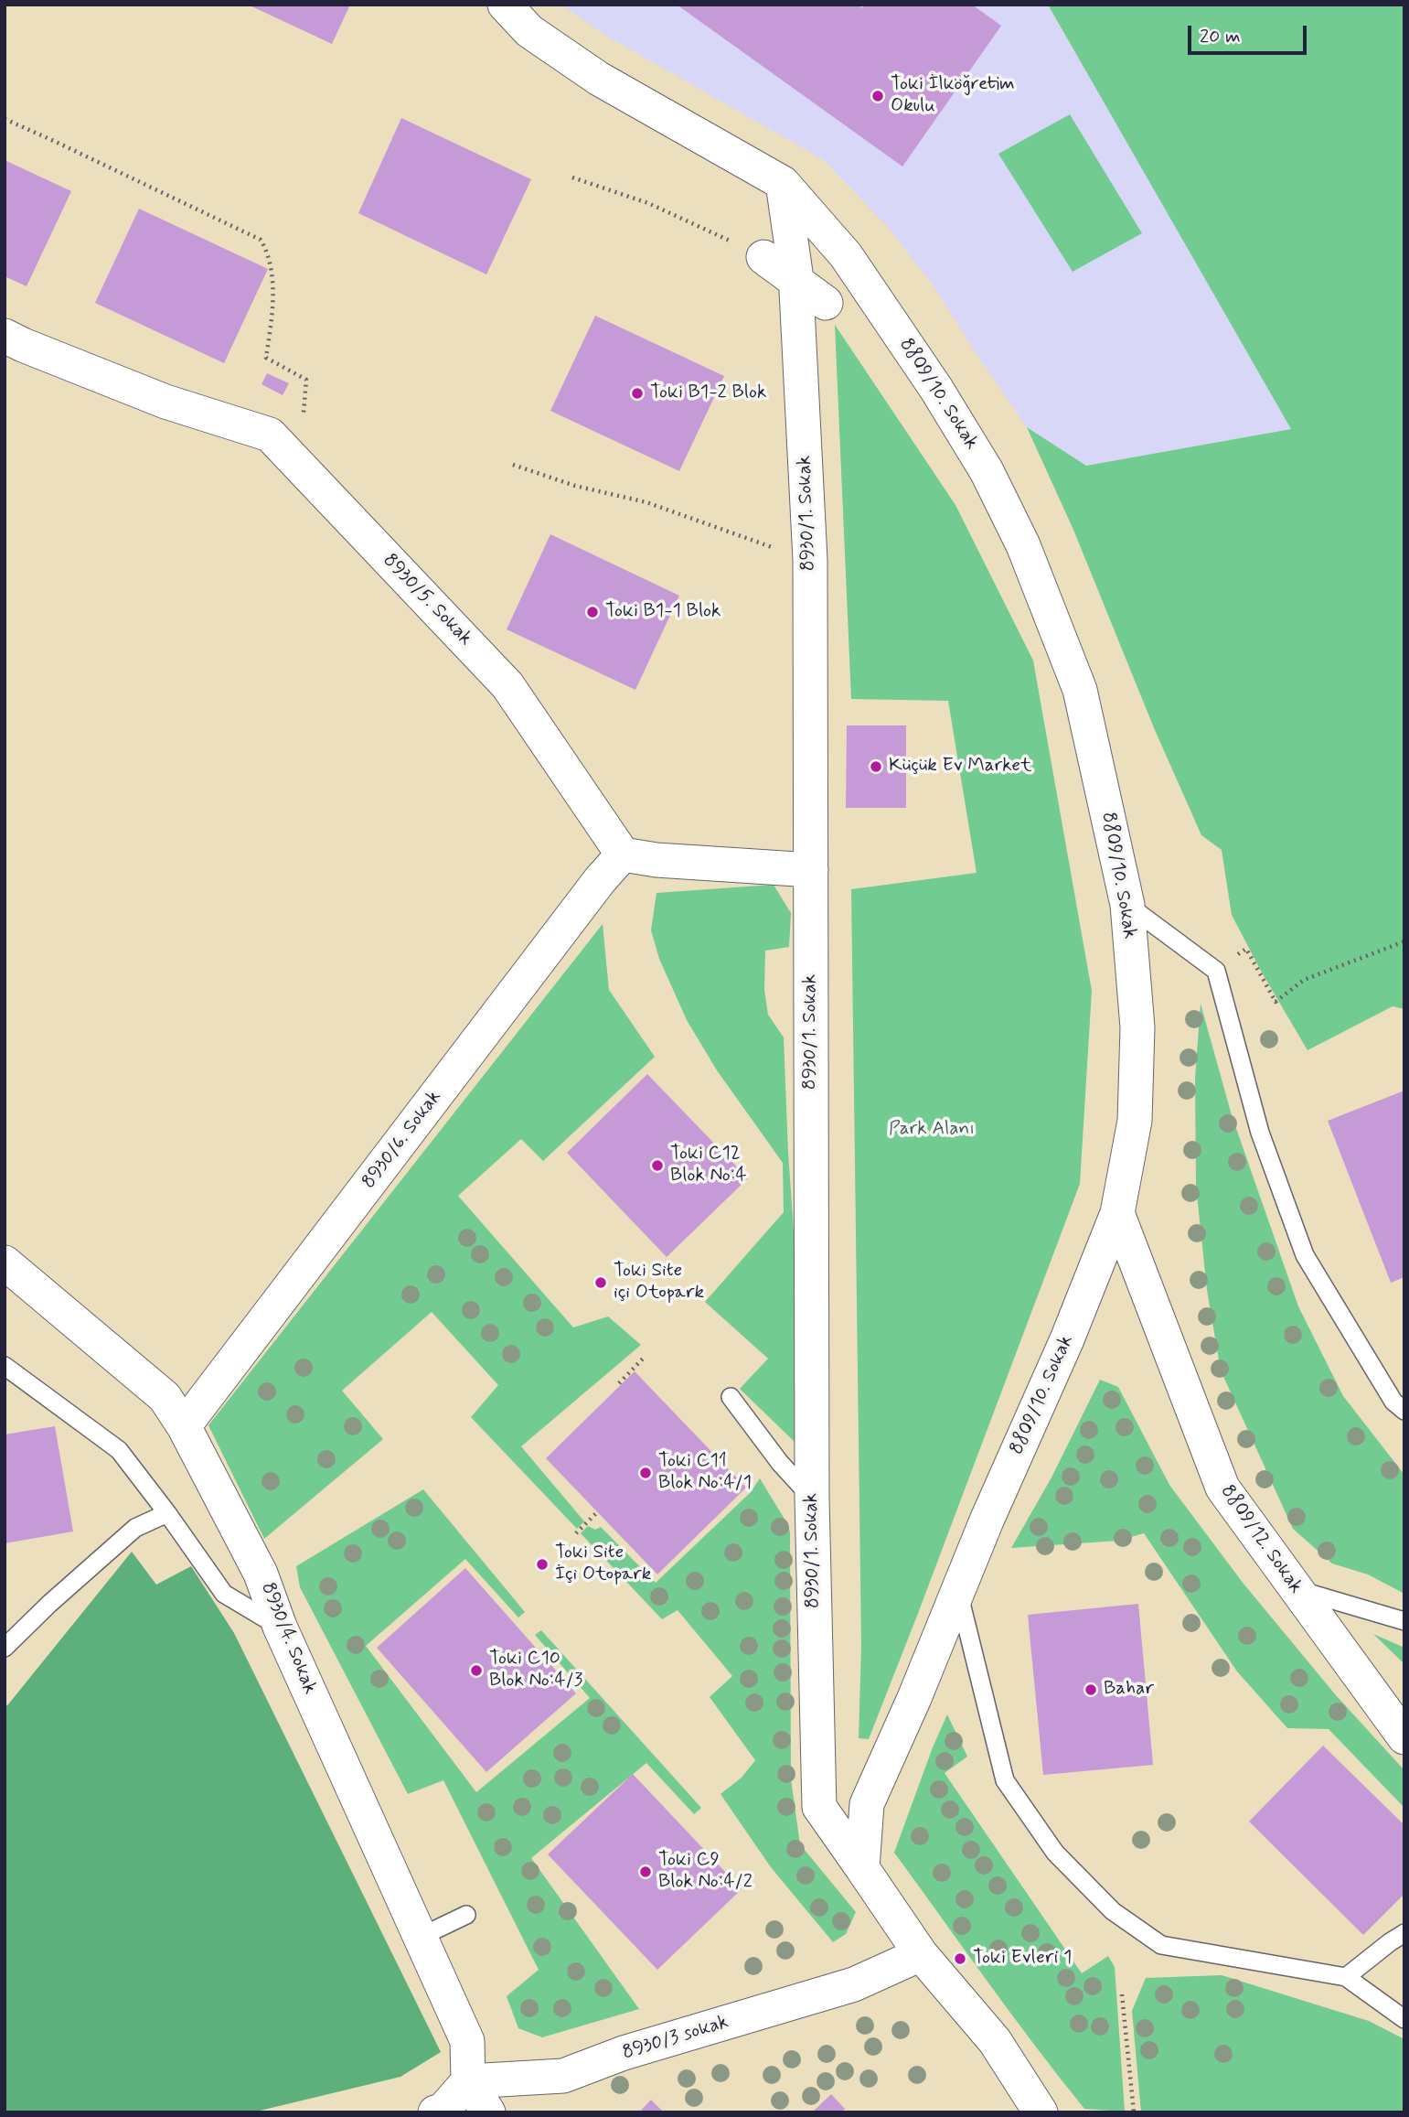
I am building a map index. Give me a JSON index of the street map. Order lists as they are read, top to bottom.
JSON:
{
  "streets": {
    "street": [
      "8809/10. Sokak",
      "8930/1. Sokak",
      "8930/5. Sokak",
      "8930/6. Sokak",
      "8809/12. Sokak",
      "8930/4. Sokak",
      "8930/3 sokak"
    ]
  },
  "crossings": [
    ["8809/10. Sokak", "8930/1. Sokak"],
    ["8809/10. Sokak", "8809/12. Sokak"],
    ["8930/5. Sokak", "8930/6. Sokak"],
    ["8930/6. Sokak", "8930/4. Sokak"],
    ["8930/4. Sokak", "8930/3 sokak"]
  ],
  "parks": ["Park Alanı"],
  "places": [
    "Toki İlköğretim Okulu",
    "Toki B1-2 Blok",
    "Toki B1-1 Blok",
    "Küçük Ev Market",
    "Toki C12 Blok No:4",
    "Toki Site içi Otopark",
    "Toki C11 Blok No:4/1",
    "Toki Site İçi Otopark",
    "Toki C10 Blok No:4/3",
    "Bahar",
    "Toki C9 Blok No:4/2",
    "Toki Evleri 1"
  ],
  "scale_bar": "20 m"
}
